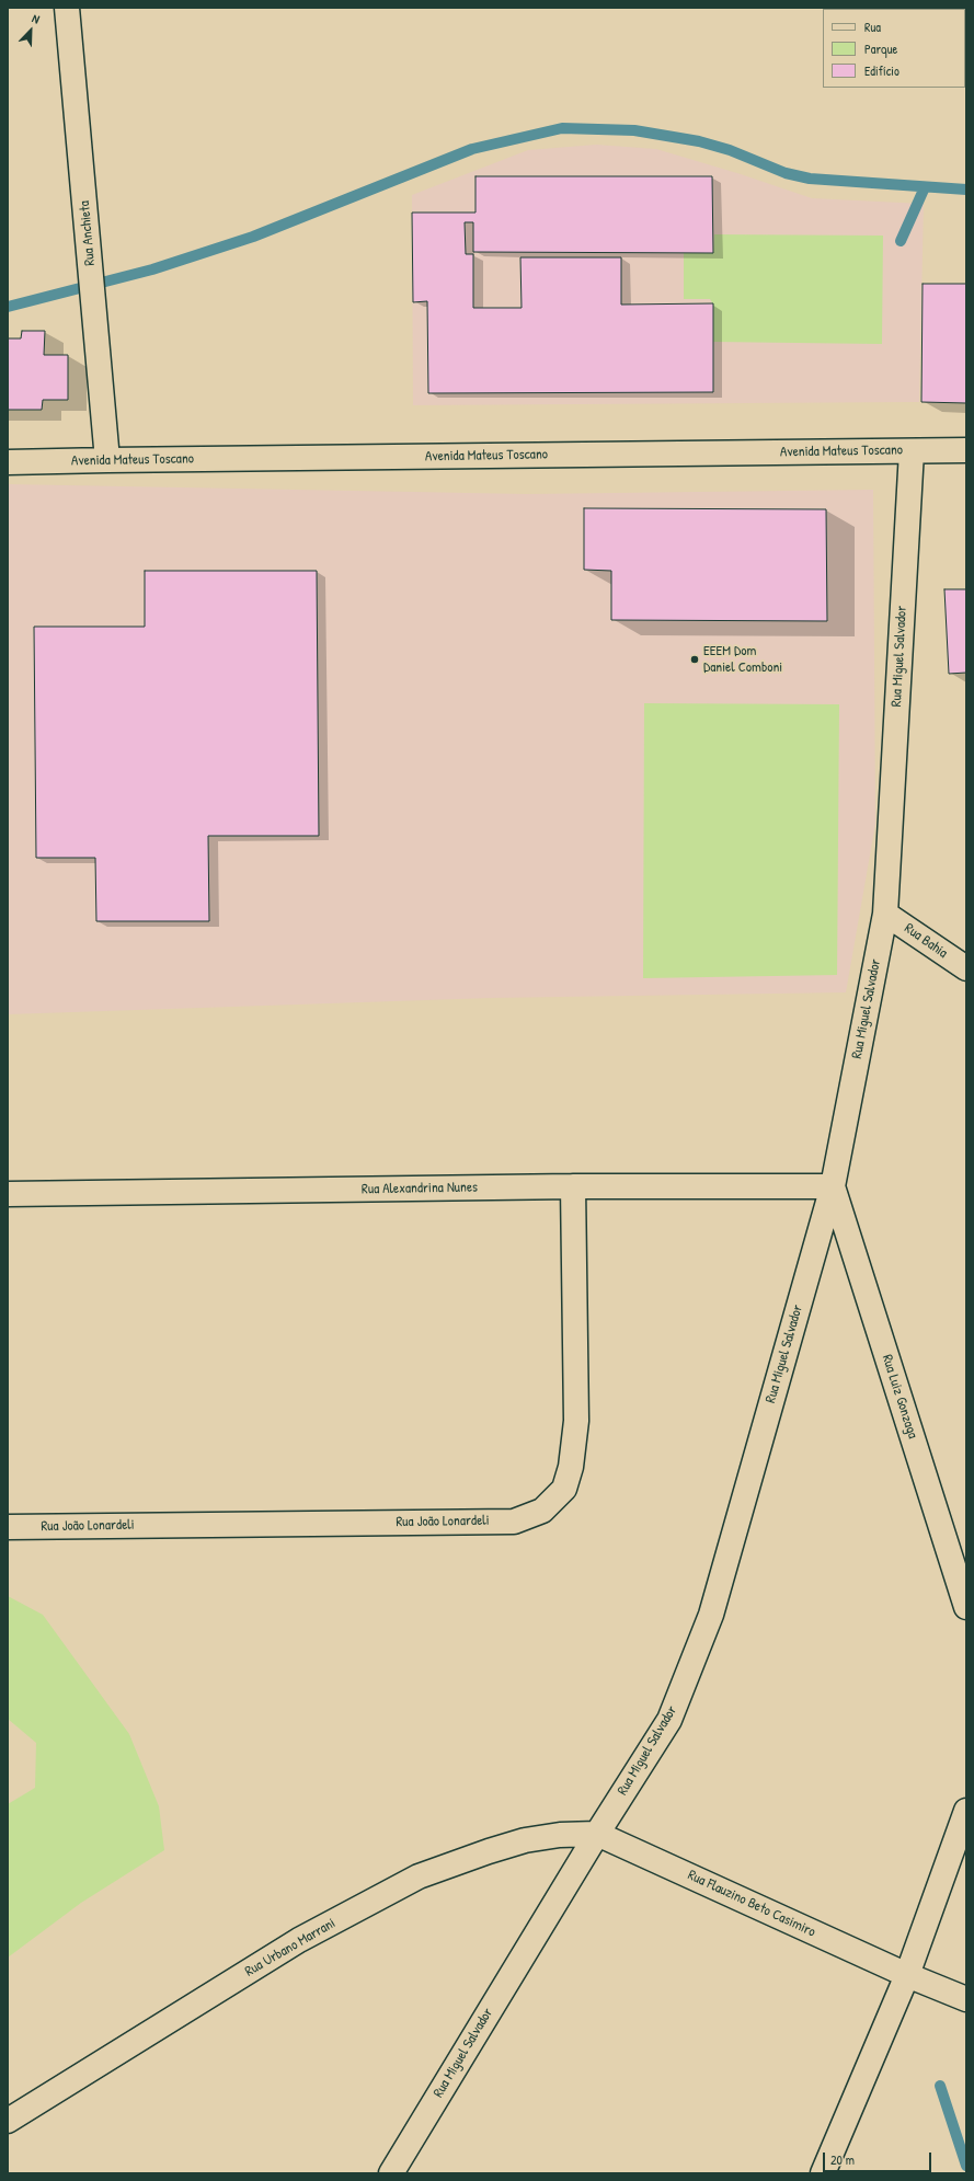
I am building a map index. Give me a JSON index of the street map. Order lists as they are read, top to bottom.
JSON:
{
  "streets": {
    "street": [
      "Rua Anchieta",
      "Avenida Mateus Toscano",
      "Rua Miguel Salvador",
      "Rua Bahia",
      "Rua Alexandrina Nunes",
      "Rua Luiz Gonzaga",
      "Rua João Lonardeli",
      "Rua Flauzino Beto Casimiro",
      "Rua Urbano Marrani"
    ]
  },
  "crossings": [
    ["Rua Anchieta", "Avenida Mateus Toscano"],
    ["Avenida Mateus Toscano", "Rua Miguel Salvador"],
    ["Rua Miguel Salvador", "Rua Bahia"],
    ["Rua Miguel Salvador", "Rua Alexandrina Nunes"],
    ["Rua Miguel Salvador", "Rua Luiz Gonzaga"],
    ["Rua Miguel Salvador", "Rua Flauzino Beto Casimiro"],
    ["Rua Miguel Salvador", "Rua Urbano Marrani"],
    ["Rua Alexandrina Nunes", "Rua Luiz Gonzaga"],
    ["Rua Alexandrina Nunes", "Rua João Lonardeli"],
    ["Rua Flauzino Beto Casimiro", "Rua Urbano Marrani"]
  ],
  "places": ["EEEM Dom Daniel Comboni"],
  "legend": ["Rua", "Parque", "Edifício"],
  "scale_bar": "20 m",
  "north": "top right"
}
